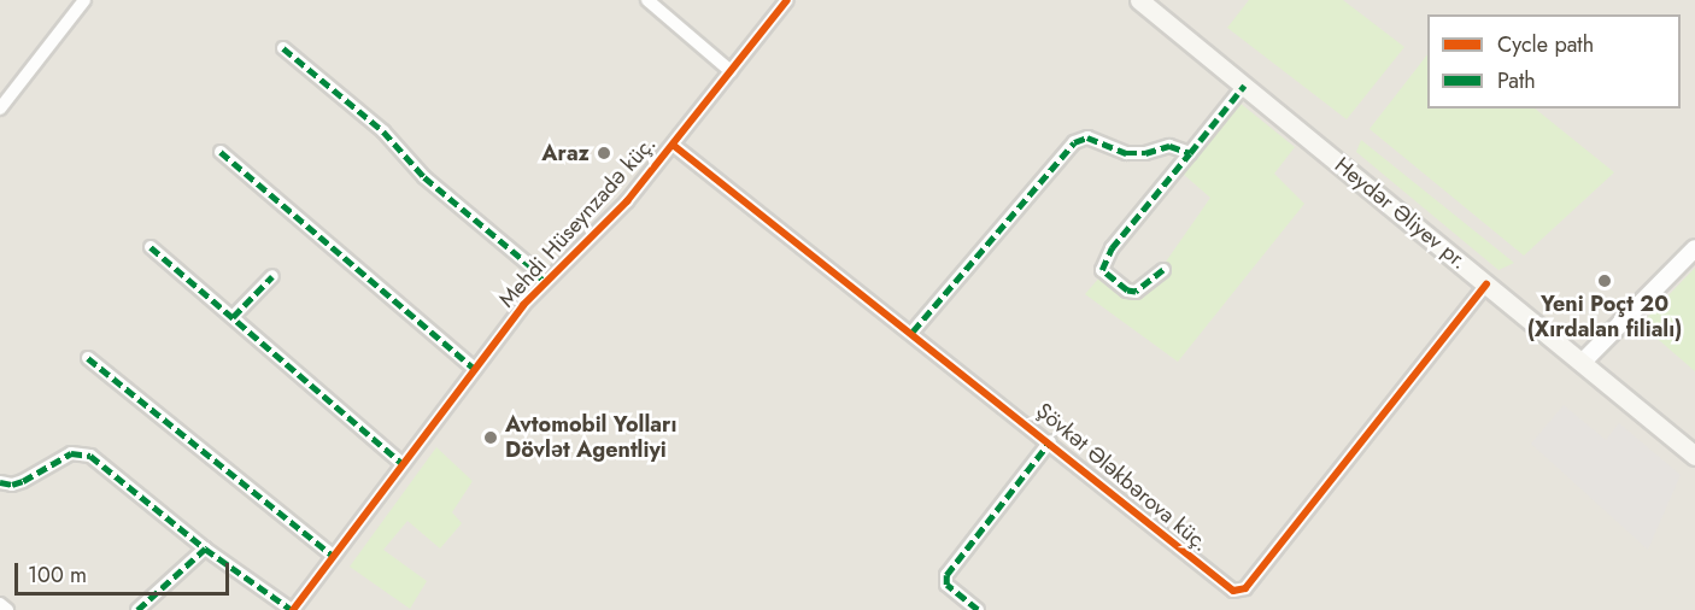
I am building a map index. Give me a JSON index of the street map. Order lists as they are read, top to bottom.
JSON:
{
  "streets": {
    "main road": ["Heydər Əliyev pr."],
    "street": ["Mehdi Hüseynzadə küç.", "Şövkət Ələkbərova küç."]
  },
  "crossings": [
    ["Heydər Əliyev pr.", "Şövkət Ələkbərova küç."],
    ["Mehdi Hüseynzadə küç.", "Şövkət Ələkbərova küç."]
  ],
  "places": ["Araz", "Yeni Poçt 20 (Xırdalan filialı)", "Avtomobil Yolları Dövlət Agentliyi"],
  "legend": ["Cycle path", "Path"],
  "scale_bar": "100 m"
}
